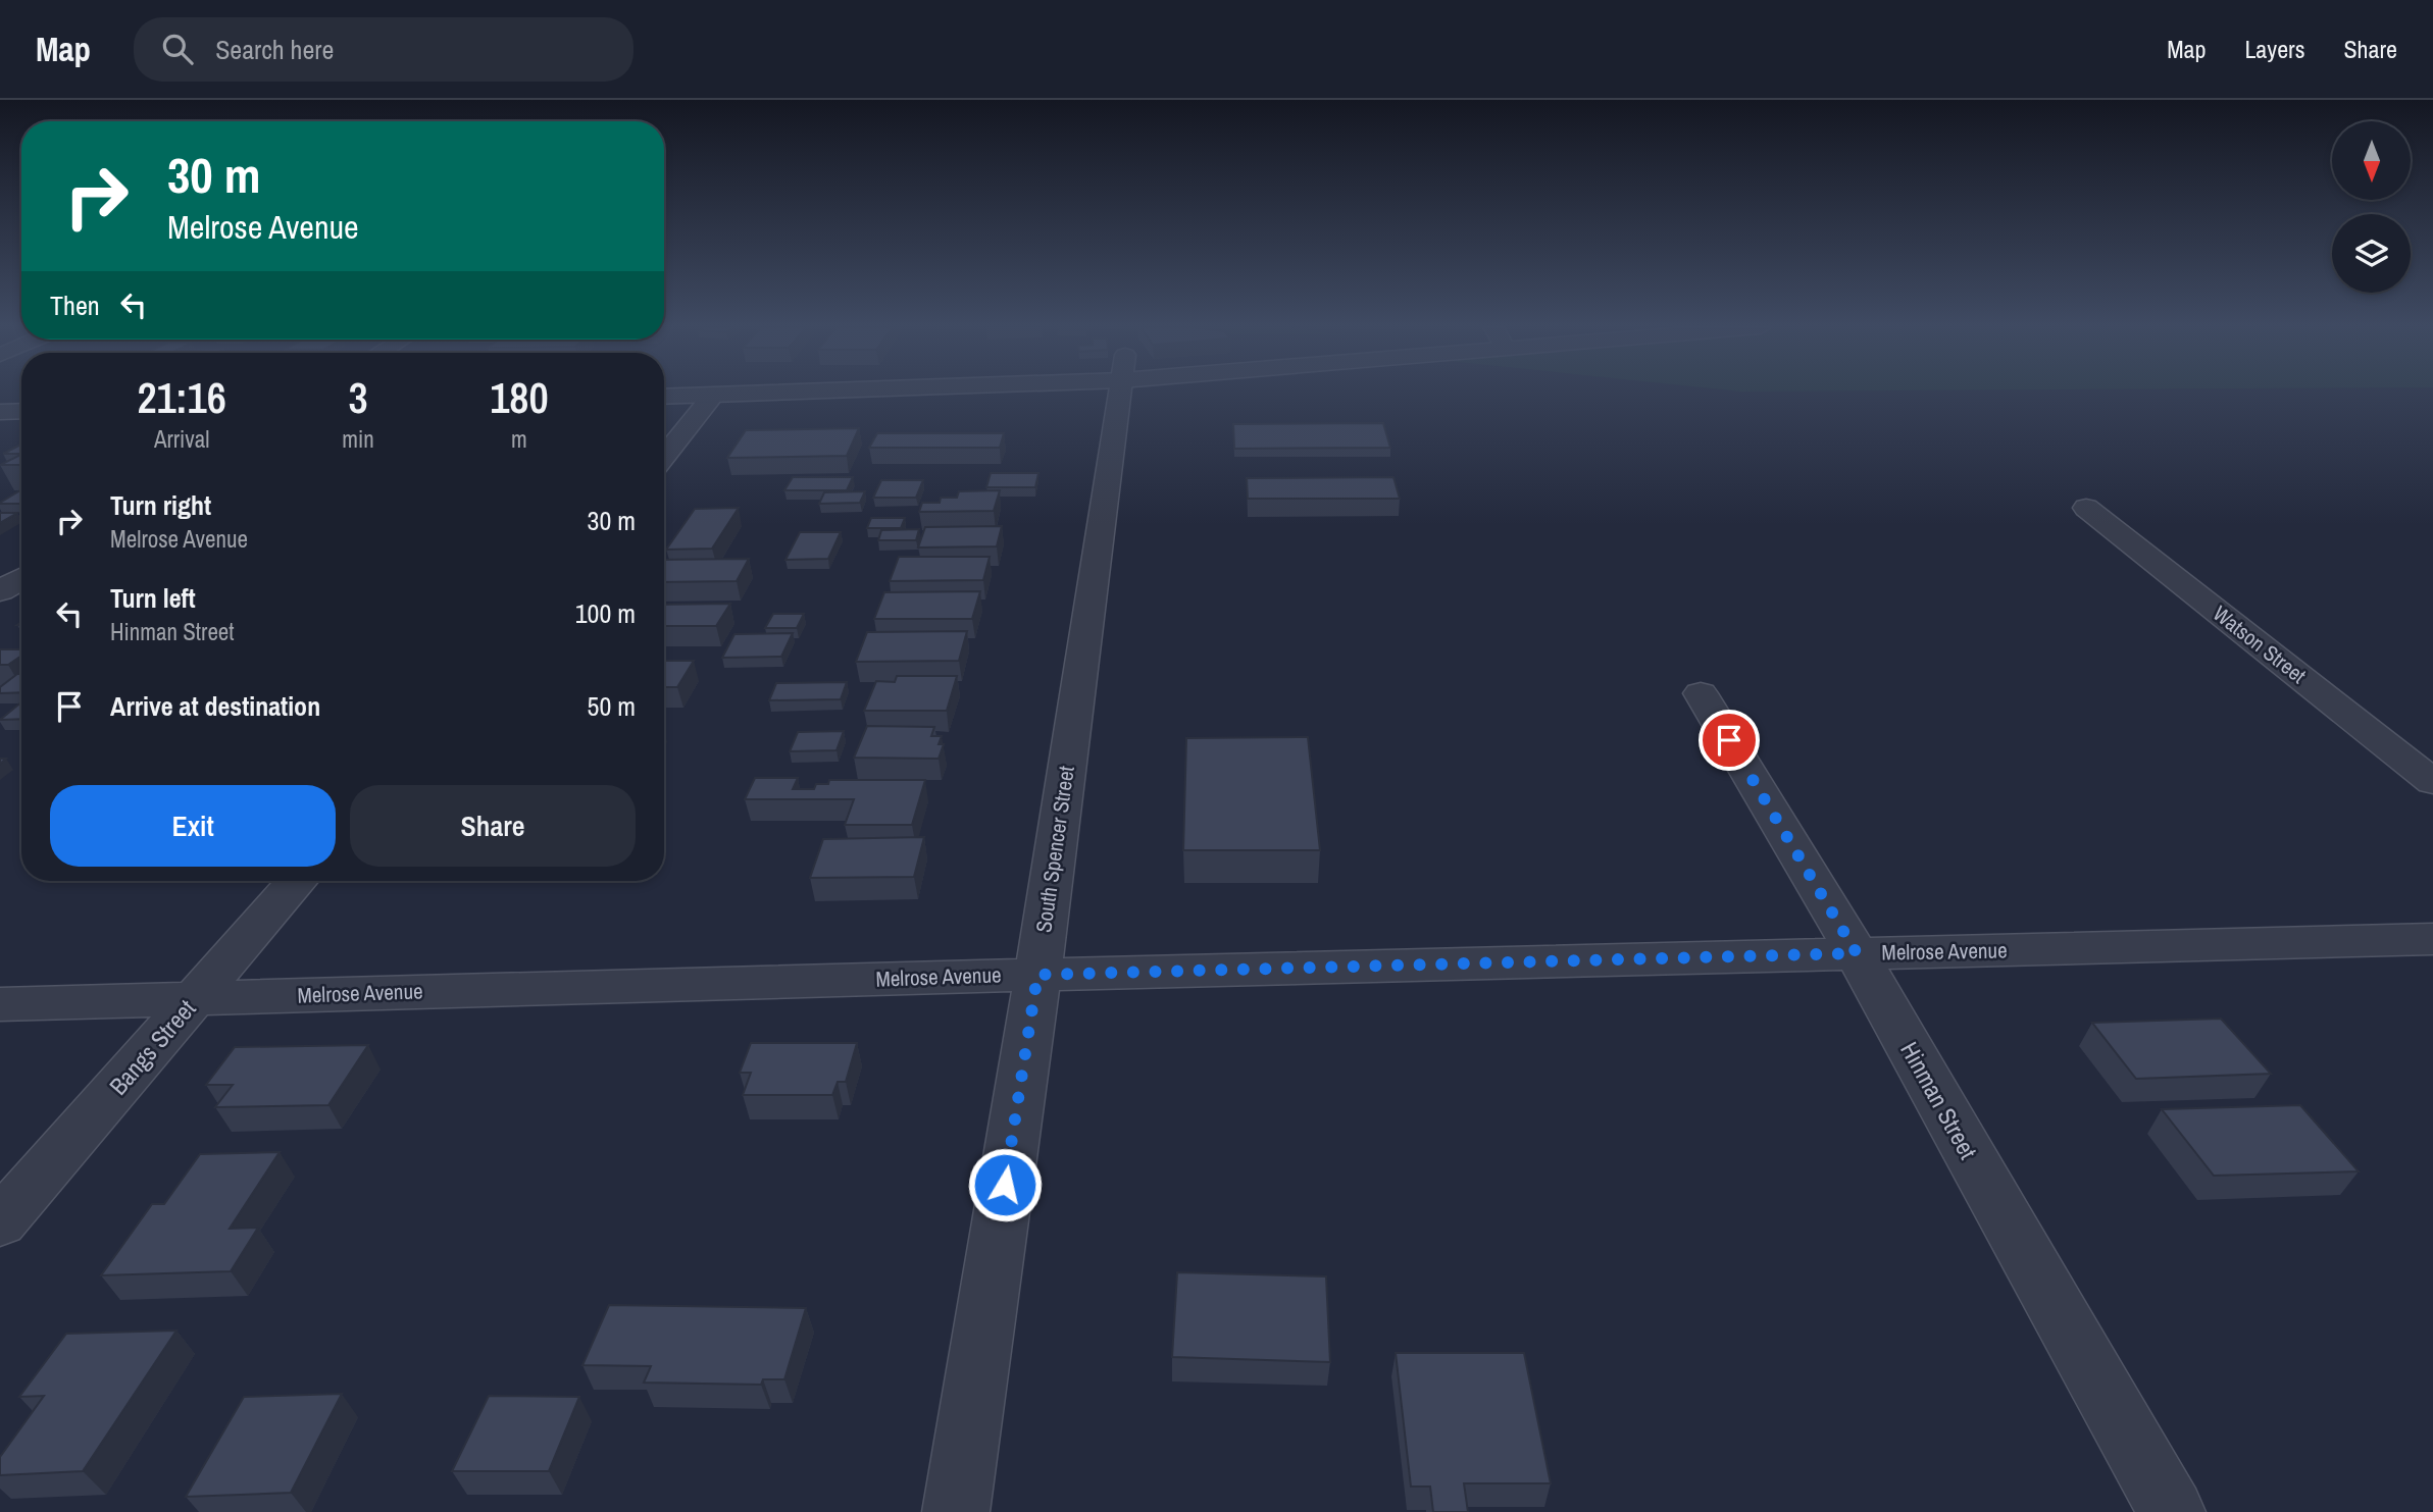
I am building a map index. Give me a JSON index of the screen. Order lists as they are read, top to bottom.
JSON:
{
  "streets": {
    "street": [
      "Watson Street",
      "South Spencer Street",
      "Melrose Avenue",
      "Bangs Street",
      "Hinman Street"
    ]
  },
  "crossings": [
    ["South Spencer Street", "Melrose Avenue"],
    ["Melrose Avenue", "Bangs Street"],
    ["Melrose Avenue", "Hinman Street"]
  ],
  "north": "bottom",
  "page": {
    "header": "Map",
    "search": "Search here",
    "nav": ["Map", "Layers", "Share"],
    "turn": ["30 m", "Melrose Avenue"],
    "then": "Then",
    "eta": [
      "21:16",
      "Arrival",
      "3",
      "min",
      "180",
      "m"
    ],
    "list": [
      {
        "name": "Turn right",
        "note": "Melrose Avenue",
        "value": "30 m"
      },
      {
        "name": "Turn left",
        "note": "Hinman Street",
        "value": "100 m"
      },
      {
        "name": "Arrive at destination",
        "value": "50 m"
      }
    ],
    "buttons": ["Exit", "Share"]
  }
}
